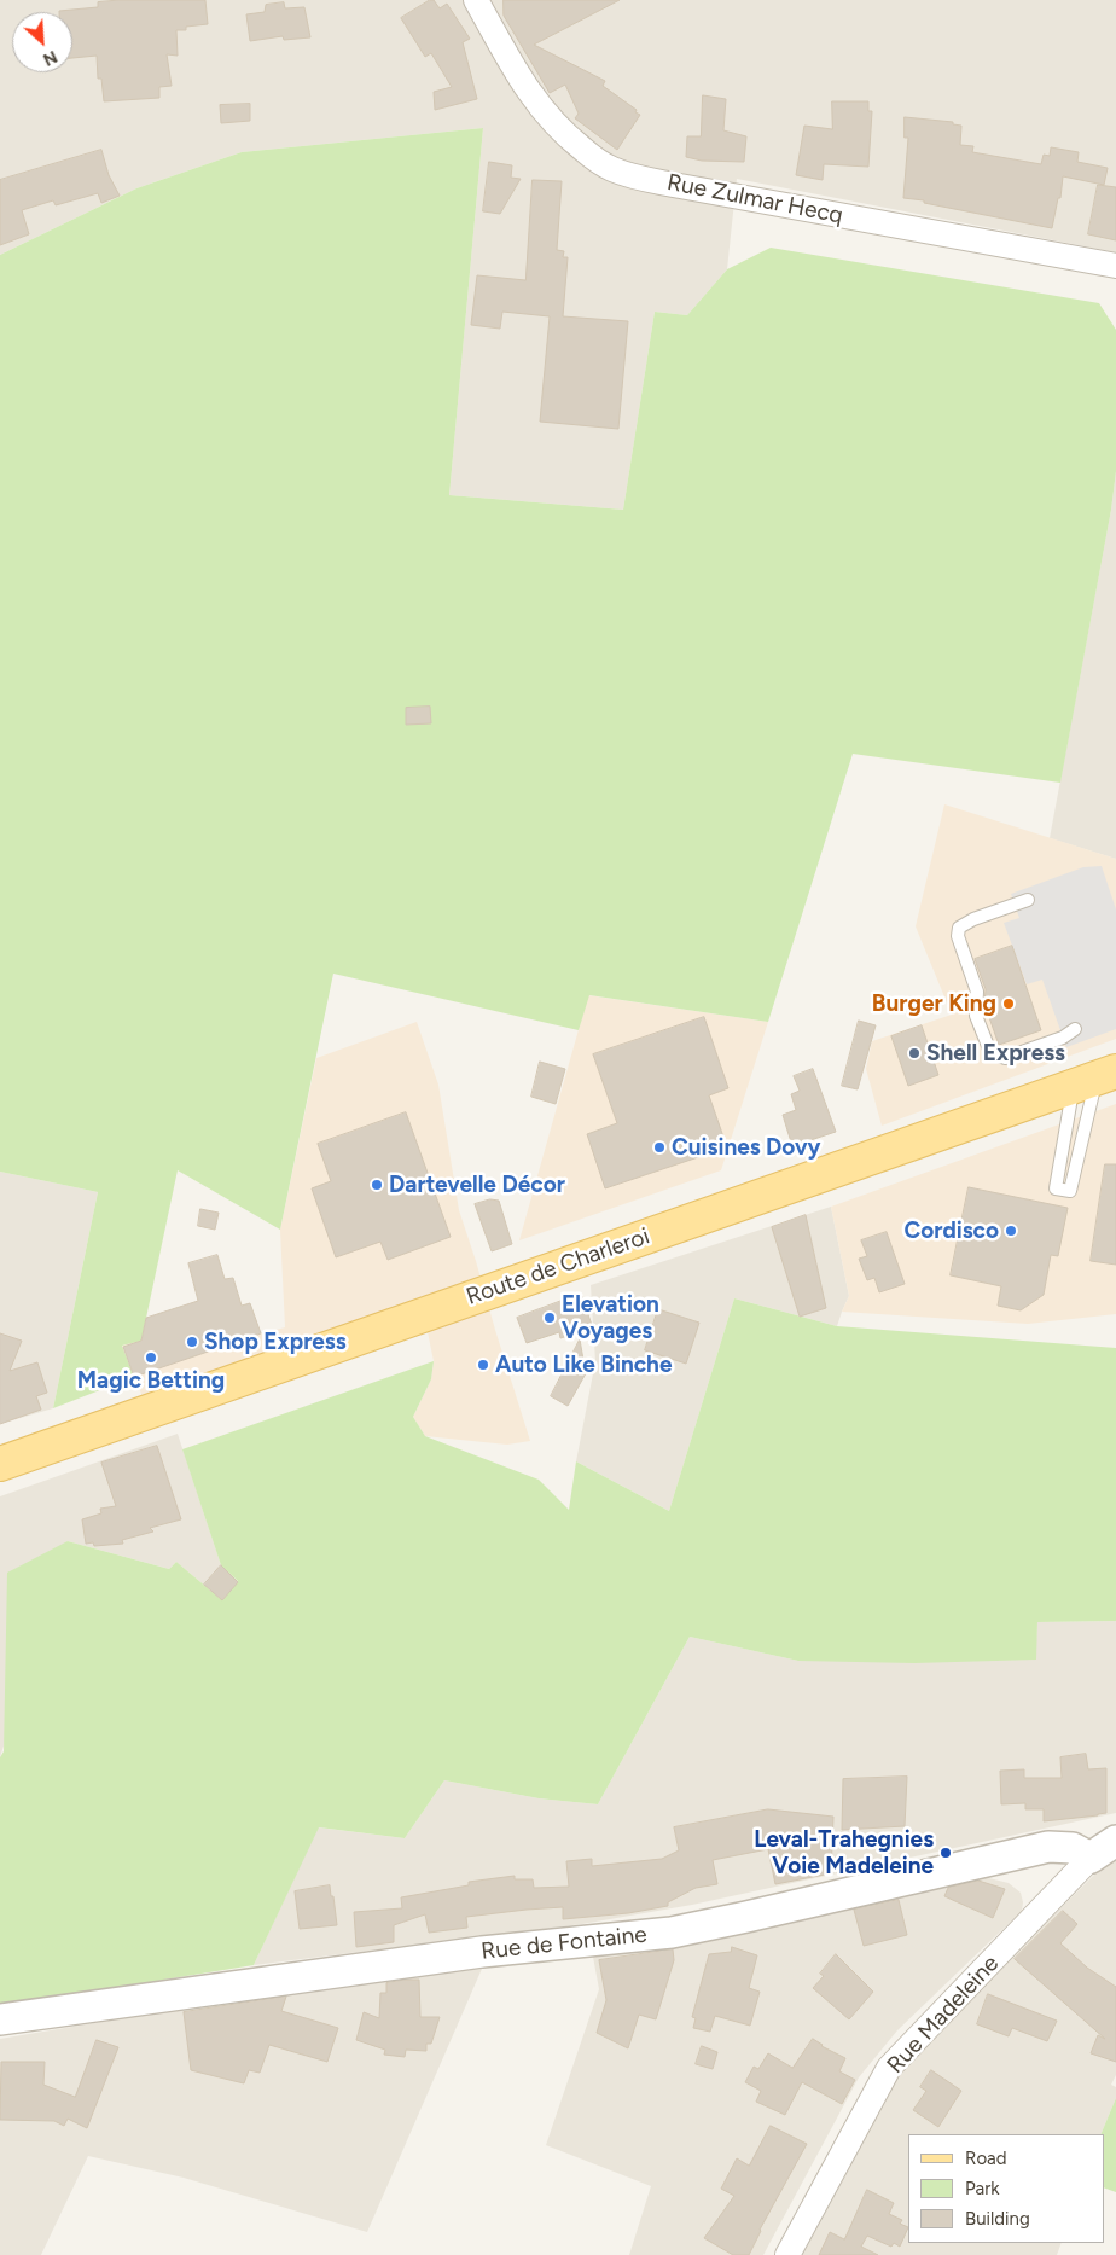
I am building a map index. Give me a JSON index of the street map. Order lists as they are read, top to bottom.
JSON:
{
  "streets": {
    "main road": ["Route de Charleroi"],
    "street": ["Rue Zulmar Hecq", "Rue de Fontaine", "Rue Madeleine"]
  },
  "crossings": [
    ["Rue de Fontaine", "Rue Madeleine"]
  ],
  "places": [
    "Burger King",
    "Shell Express",
    "Cuisines Dovy",
    "Dartevelle Décor",
    "Cordisco",
    "Elevation Voyages",
    "Shop Express",
    "Magic Betting",
    "Auto Like Binche",
    "Leval-Trahegnies Voie Madeleine"
  ],
  "legend": ["Road", "Park", "Building"],
  "north": "bottom right"
}
